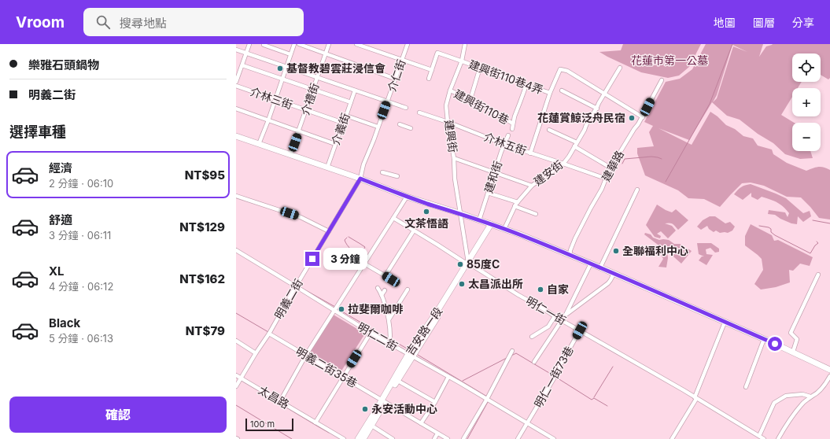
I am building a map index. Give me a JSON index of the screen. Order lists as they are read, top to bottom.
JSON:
{
  "streets": {
    "street": [
      "介仁街",
      "建興街110巷4弄",
      "介林三街",
      "介禮街",
      "建興街110巷",
      "介義街",
      "建興街",
      "介林五街",
      "建華路",
      "建安街",
      "建和街",
      "明義二街",
      "明仁一街",
      "吉安路一段",
      "明仁二街",
      "明義二街35巷",
      "明仁一街73巷",
      "太昌路"
    ]
  },
  "crossings": [
    ["介仁街", "明義二街"],
    ["建興街110巷4弄", "建興街"],
    ["介林三街", "介禮街"],
    ["介林三街", "介義街"],
    ["建興街110巷", "建興街"],
    ["建興街", "介林五街"],
    ["建興街", "明仁一街"],
    ["建興街", "吉安路一段"],
    ["介林五街", "建華路"],
    ["介林五街", "建安街"],
    ["介林五街", "建和街"],
    ["明義二街", "明仁二街"],
    ["明義二街", "明義二街35巷"],
    ["明義二街", "太昌路"],
    ["明仁一街", "吉安路一段"],
    ["明仁一街", "明仁一街73巷"],
    ["吉安路一段", "明仁二街"],
    ["吉安路一段", "明義二街35巷"],
    ["明仁二街", "明仁一街73巷"]
  ],
  "parks": ["花蓮市第一公墓"],
  "places": [
    "基督教碧雲莊浸信會",
    "花蓮賞鯨泛舟民宿",
    "文茶悟語",
    "全聯福利中心",
    "85度C",
    "太昌派出所",
    "自家",
    "拉斐爾咖啡",
    "永安活動中心"
  ],
  "scale_bar": "100 m",
  "page": {
    "header": "Vroom",
    "search": "搜尋地點",
    "nav": ["地圖", "圖層", "分享"],
    "banner": ["樂雅石頭鍋物", "明義二街"],
    "map_buttons": ["+", "−"],
    "heading": "選擇車種",
    "list": [
      {
        "name": "經濟",
        "note": "2 分鐘 · 06:10",
        "value": "NT$95"
      },
      {
        "name": "舒適",
        "note": "3 分鐘 · 06:11",
        "value": "NT$129"
      },
      {
        "name": "XL",
        "note": "4 分鐘 · 06:12",
        "value": "NT$162"
      },
      {
        "name": "Black",
        "note": "5 分鐘 · 06:13",
        "value": "NT$79"
      }
    ],
    "bubble": "3 分鐘",
    "buttons": "確認",
    "scale": "100 m"
  }
}
